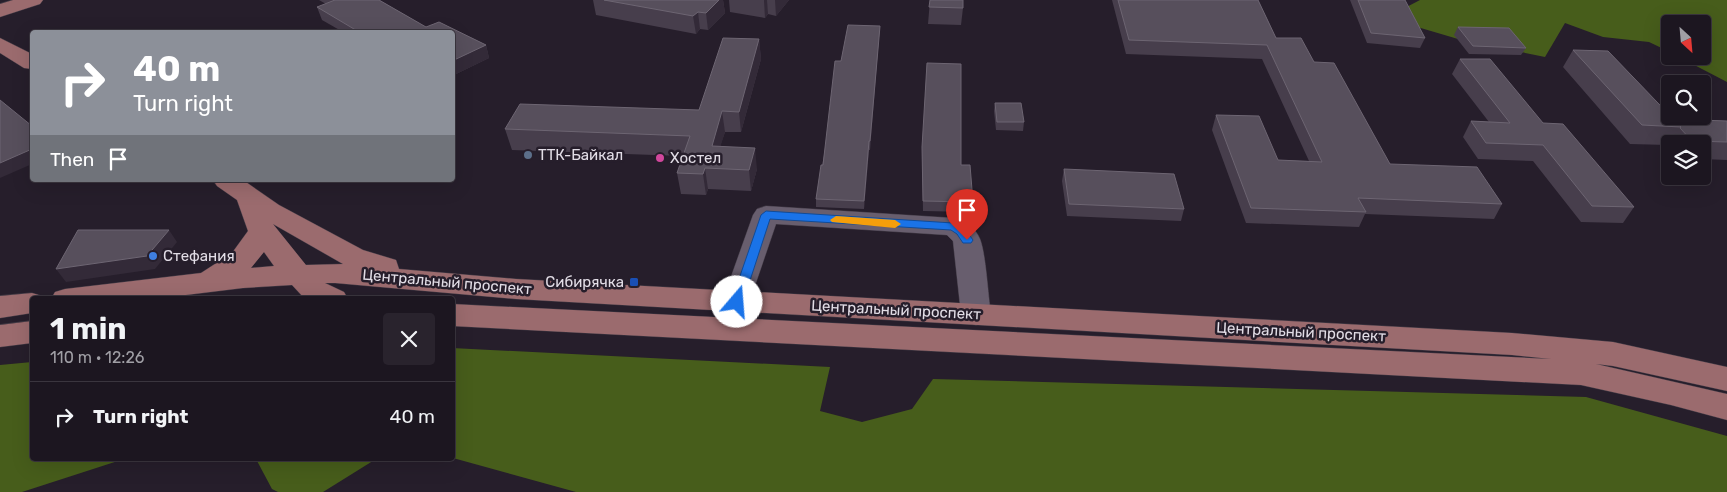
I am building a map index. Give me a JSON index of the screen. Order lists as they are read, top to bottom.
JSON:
{
  "streets": {
    "main road": ["Центральный проспект"]
  },
  "places": {
    "other": ["ТТК-Байкал", "Хостел", "Стефания"],
    "transit": ["Сибирячка"]
  },
  "north": "bottom right",
  "page": {
    "turn": ["40 m", "Turn right"],
    "then": "Then",
    "heading": ["1 min", "110 m · 12:26"],
    "list": [
      {
        "name": "Turn right",
        "value": "40 m"
      }
    ]
  }
}
